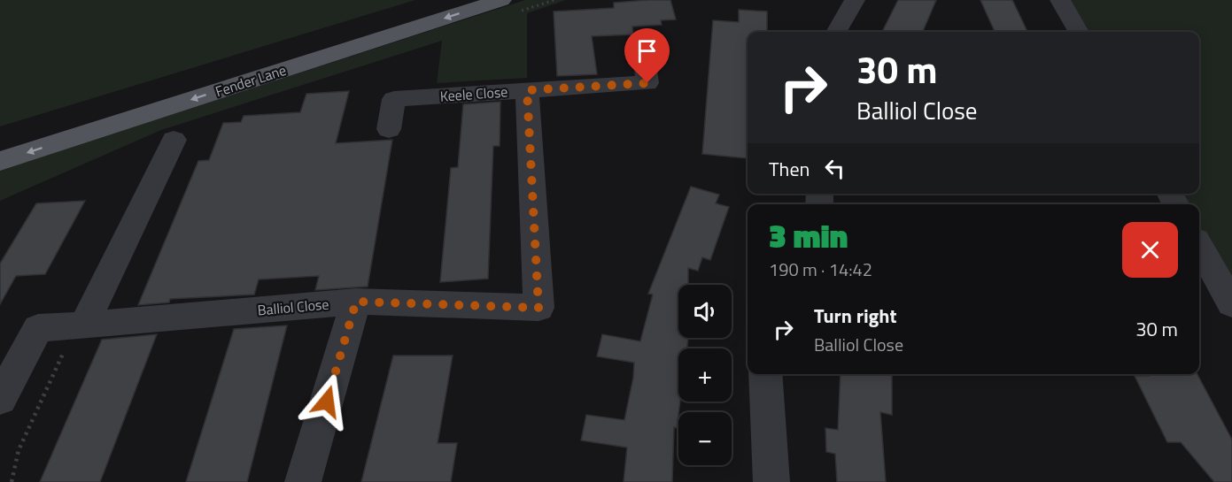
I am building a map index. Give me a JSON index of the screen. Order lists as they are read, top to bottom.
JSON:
{
  "streets": {
    "main road": ["Fender Lane"],
    "street": ["Keele Close", "Balliol Close"]
  },
  "crossings": [
    ["Keele Close", "Balliol Close"]
  ],
  "page": {
    "turn": ["30 m", "Balliol Close"],
    "then": "Then",
    "heading": ["3 min", "190 m · 14:42"],
    "map_buttons": ["+", "−"],
    "list": [
      {
        "name": "Turn right",
        "note": "Balliol Close",
        "value": "30 m"
      }
    ]
  }
}
